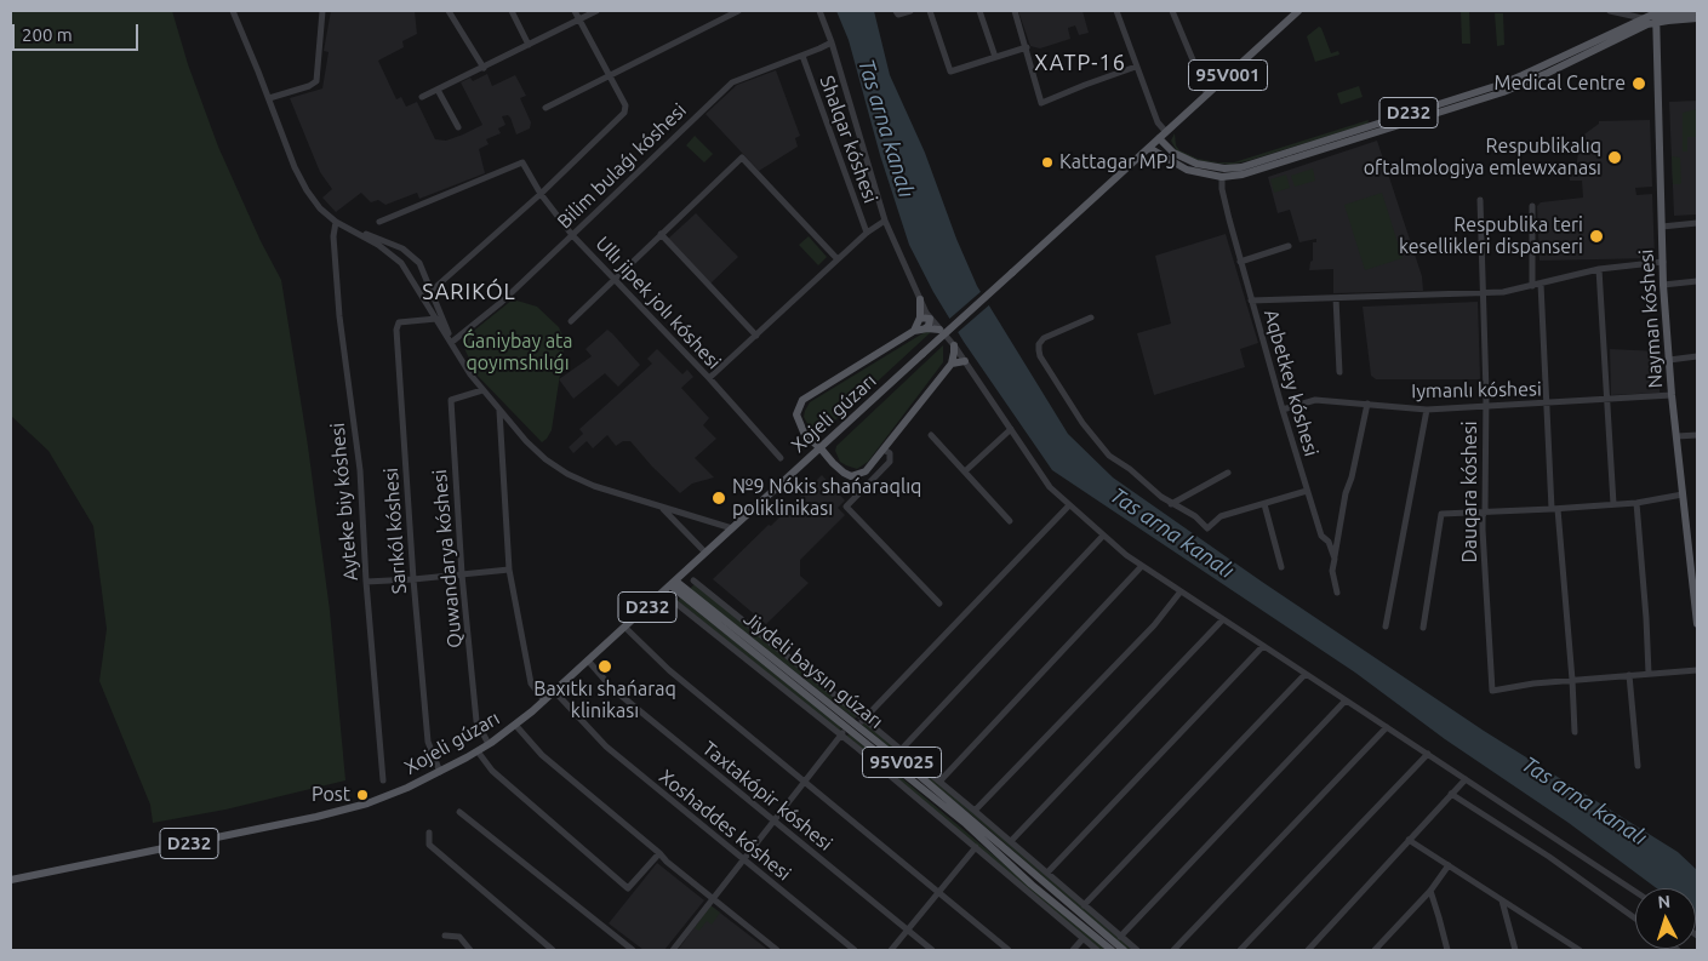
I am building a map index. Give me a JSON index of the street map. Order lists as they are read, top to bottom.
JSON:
{
  "streets": {
    "main road": [
      "95V001",
      "D232",
      "Nayman kóshesi",
      "Xojeli gúzarı",
      "Jiydeli baysın gúzarı",
      "95V025"
    ],
    "street": [
      "Shalqar kóshesi",
      "Bilim bulaǵı kóshesi",
      "Ullı jipek jolı kóshesi",
      "Aqbetkey kóshesi",
      "Iymanlı kóshesi",
      "Dauqara kóshesi",
      "Ayteke biy kóshesi",
      "Sarıkól kóshesi",
      "Quwandarya kóshesi",
      "Taxtakópir kóshesi",
      "Xoshaddes kóshesi"
    ]
  },
  "crossings": [
    ["D232", "Nayman kóshesi"],
    ["D232", "Aqbetkey kóshesi"],
    ["D232", "Xojeli gúzarı"],
    ["Shalqar kóshesi", "Bilim bulaǵı kóshesi"],
    ["Bilim bulaǵı kóshesi", "Ullı jipek jolı kóshesi"],
    ["Nayman kóshesi", "Iymanlı kóshesi"],
    ["Aqbetkey kóshesi", "Iymanlı kóshesi"],
    ["Iymanlı kóshesi", "Dauqara kóshesi"],
    ["Xojeli gúzarı", "Sarıkól kóshesi"],
    ["Xojeli gúzarı", "Quwandarya kóshesi"],
    ["Xojeli gúzarı", "Jiydeli baysın gúzarı"],
    ["Xojeli gúzarı", "Taxtakópir kóshesi"],
    ["Xojeli gúzarı", "Xoshaddes kóshesi"]
  ],
  "districts": ["XATP-16", "SARIKÓL"],
  "water": ["Tas arna kanalı"],
  "parks": ["Ǵaniybay ata qoyımshılıǵı"],
  "places": [
    "Medical Centre",
    "Respublikalıq oftalmologiya emlewxanası",
    "Kattagar MPJ",
    "Respublika teri kesellikleri dispanseri",
    "№9 Nókis shańaraqlıq poliklinikası",
    "Baxıtkı shańaraq klinikası",
    "Post"
  ],
  "scale_bar": "200 m",
  "north": "top"
}
